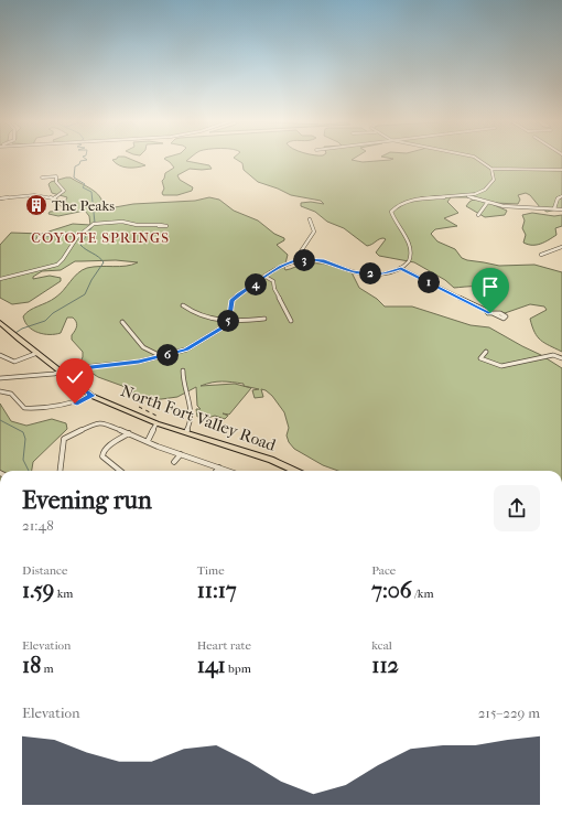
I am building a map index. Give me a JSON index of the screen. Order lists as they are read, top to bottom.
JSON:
{
  "streets": {
    "main road": ["North Fort Valley Road"]
  },
  "districts": ["COYOTE SPRINGS"],
  "places": {
    "building": ["The Peaks"]
  },
  "page": {
    "pins": [
      "3",
      "2",
      "1",
      "4",
      "5",
      "6"
    ],
    "heading": ["Evening run", "21:48"],
    "stats": [
      ["Distance", "1.59 km"],
      ["Time", "11:17"],
      ["Pace", "7:06 /km"],
      ["Elevation", "18 m"],
      ["Heart rate", "141 bpm"],
      ["kcal", "112"]
    ],
    "chart": ["Elevation", "215–229 m"]
  }
}
